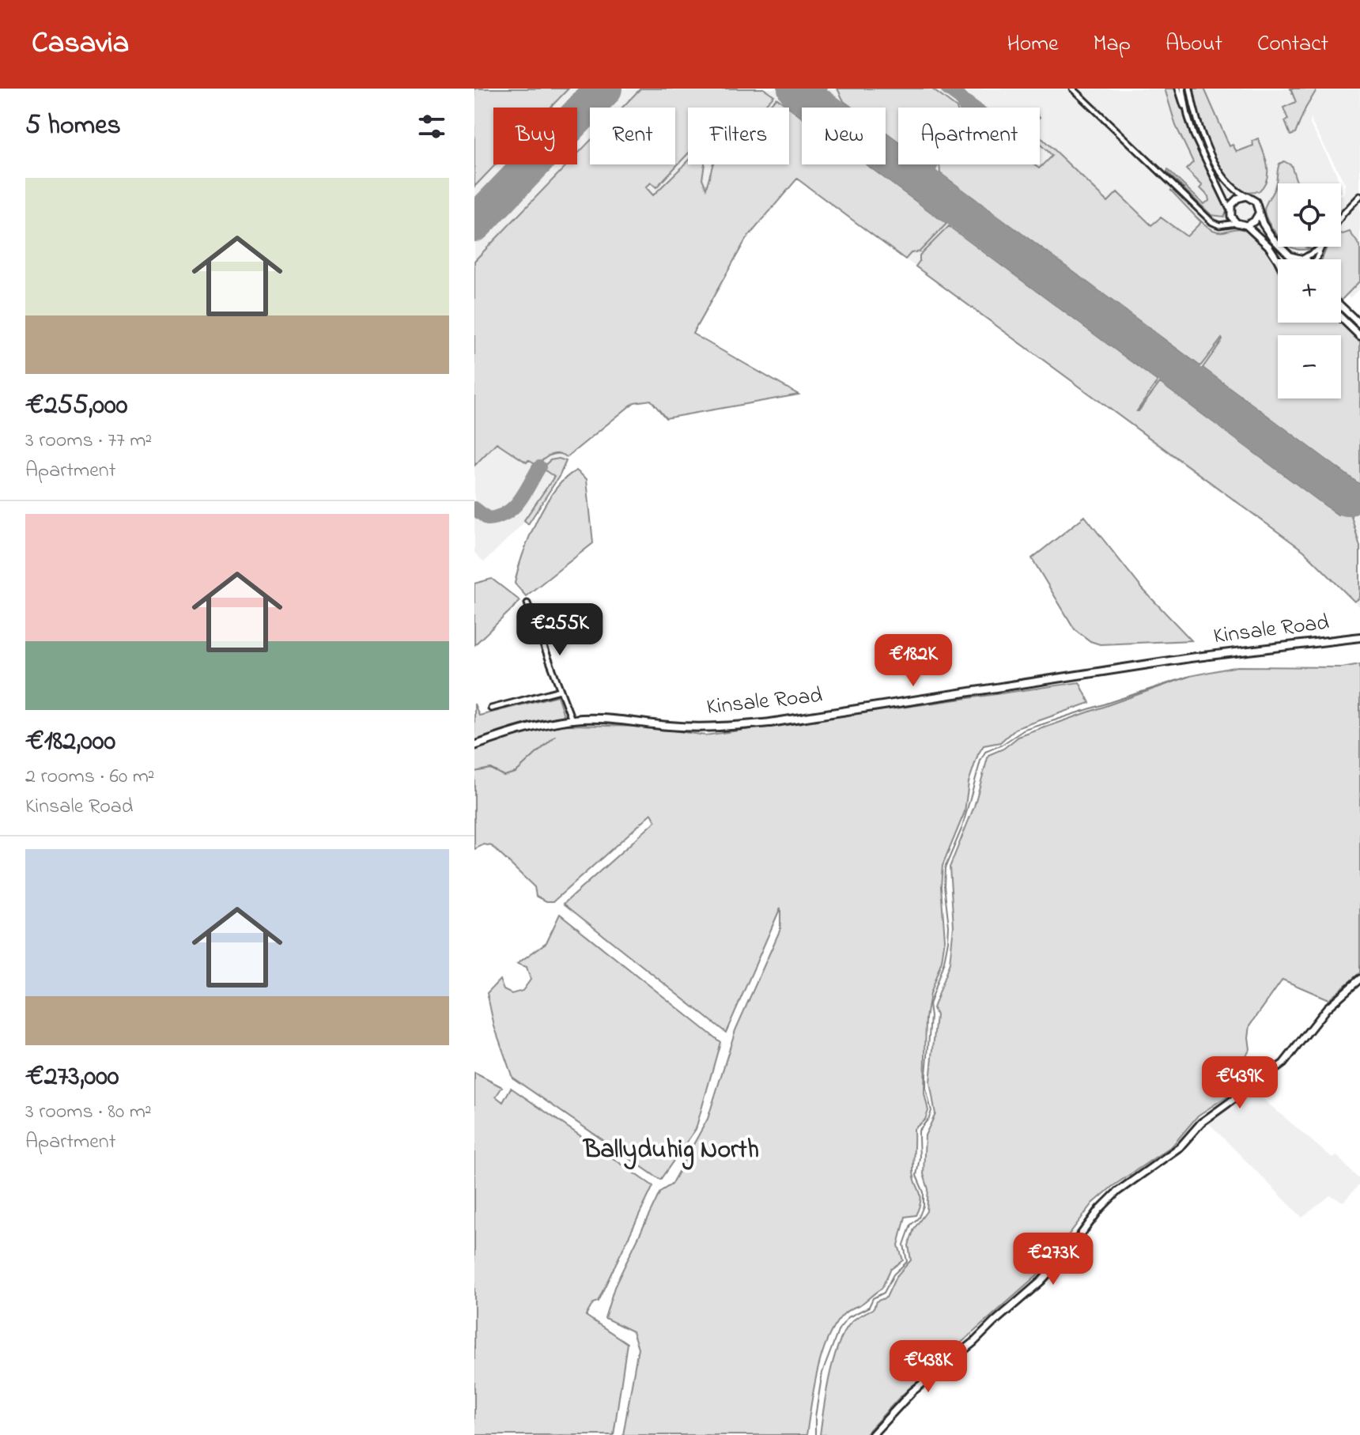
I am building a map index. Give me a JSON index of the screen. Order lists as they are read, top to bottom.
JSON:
{
  "streets": {
    "main road": ["Kinsale Road"]
  },
  "districts": ["Ballyduhig North"],
  "page": {
    "header": "Casavia",
    "nav": [
      "Home",
      "Map",
      "About",
      "Contact"
    ],
    "heading": "5 homes",
    "chip": [
      "Buy",
      "Rent",
      "Filters",
      "New",
      "Apartment"
    ],
    "list": [
      {
        "name": "€255,000",
        "note": "3 rooms · 77 m² · Apartment"
      },
      {
        "name": "€182,000",
        "note": "2 rooms · 60 m² · Kinsale Road"
      },
      {
        "name": "€273,000",
        "note": "3 rooms · 80 m² · Apartment"
      }
    ],
    "map_buttons": ["+", "−"],
    "price": [
      "€255K",
      "€182K",
      "€439K",
      "€273K",
      "€438K"
    ]
  }
}
